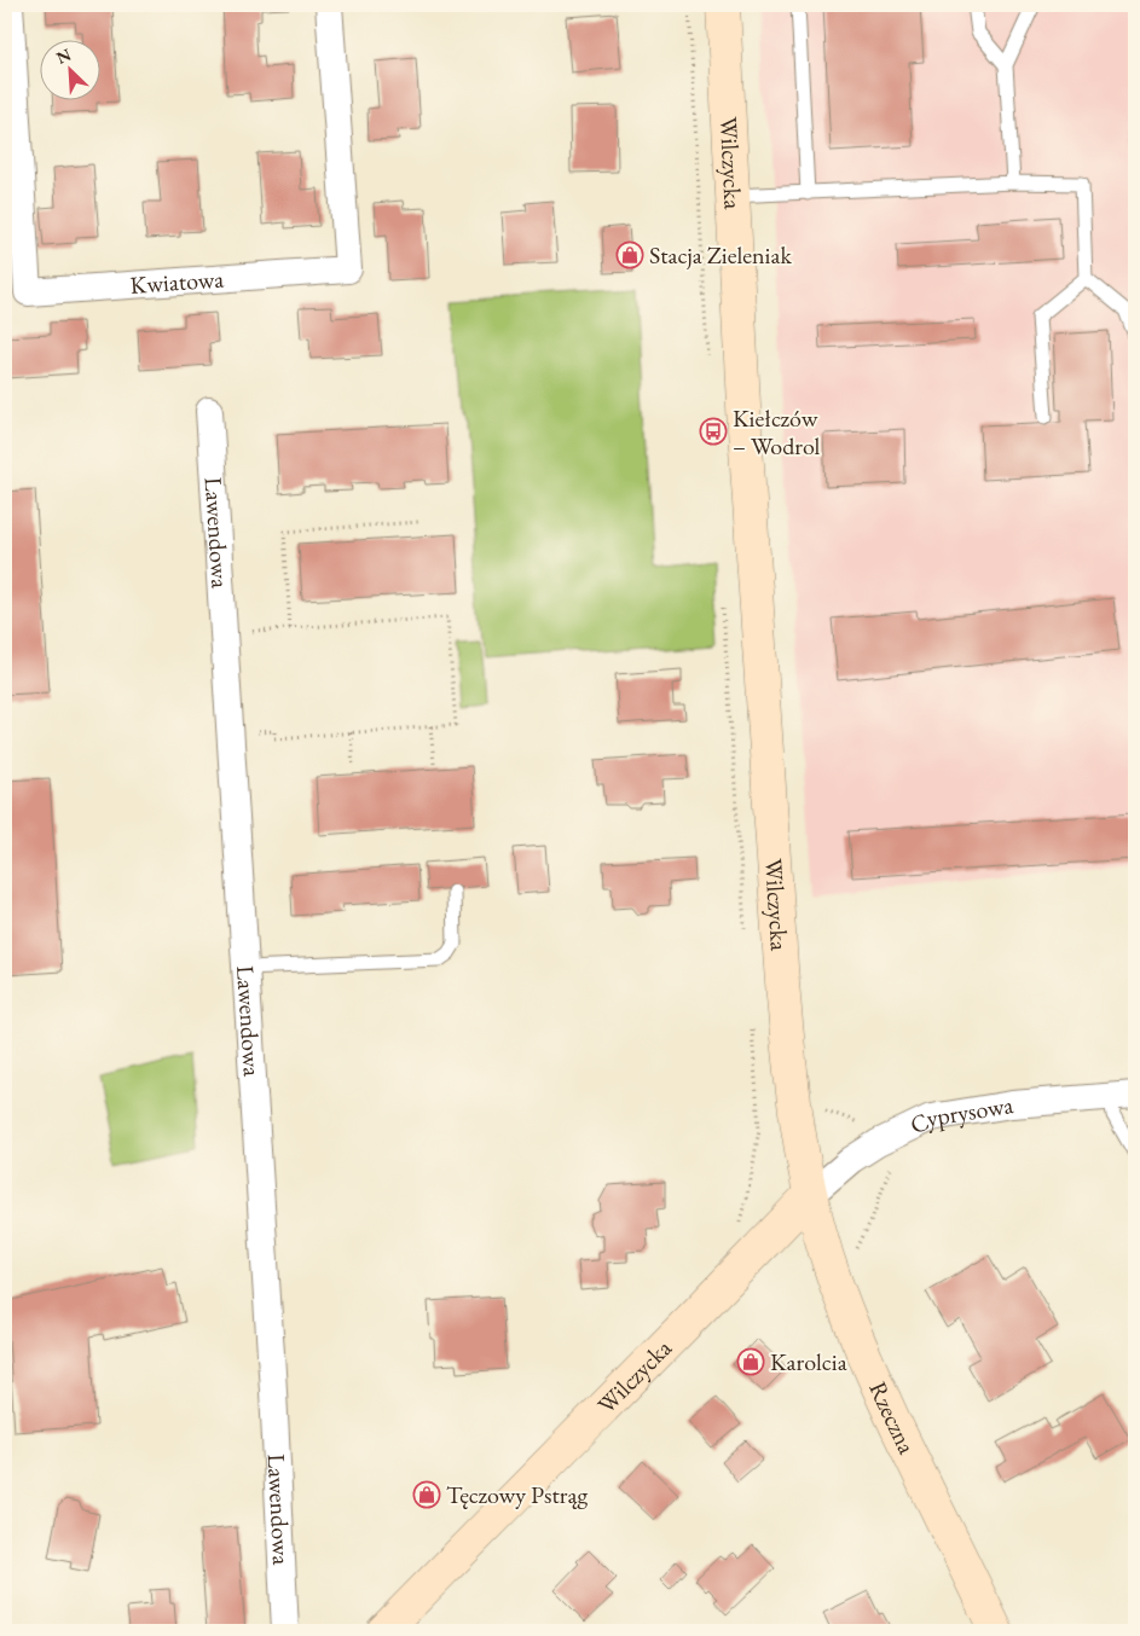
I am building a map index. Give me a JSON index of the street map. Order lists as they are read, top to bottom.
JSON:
{
  "streets": {
    "street": [
      "Wilczycka",
      "Kwiatowa",
      "Lawendowa",
      "Cyprysowa",
      "Rzeczna"
    ]
  },
  "crossings": [
    ["Wilczycka", "Cyprysowa"],
    ["Wilczycka", "Rzeczna"],
    ["Cyprysowa", "Rzeczna"]
  ],
  "places": {
    "shop": ["Stacja Zieleniak", "Karolcia", "Tęczowy Pstrąg"],
    "bus stop": ["Kiełczów – Wodrol"]
  },
  "north": "top left"
}
